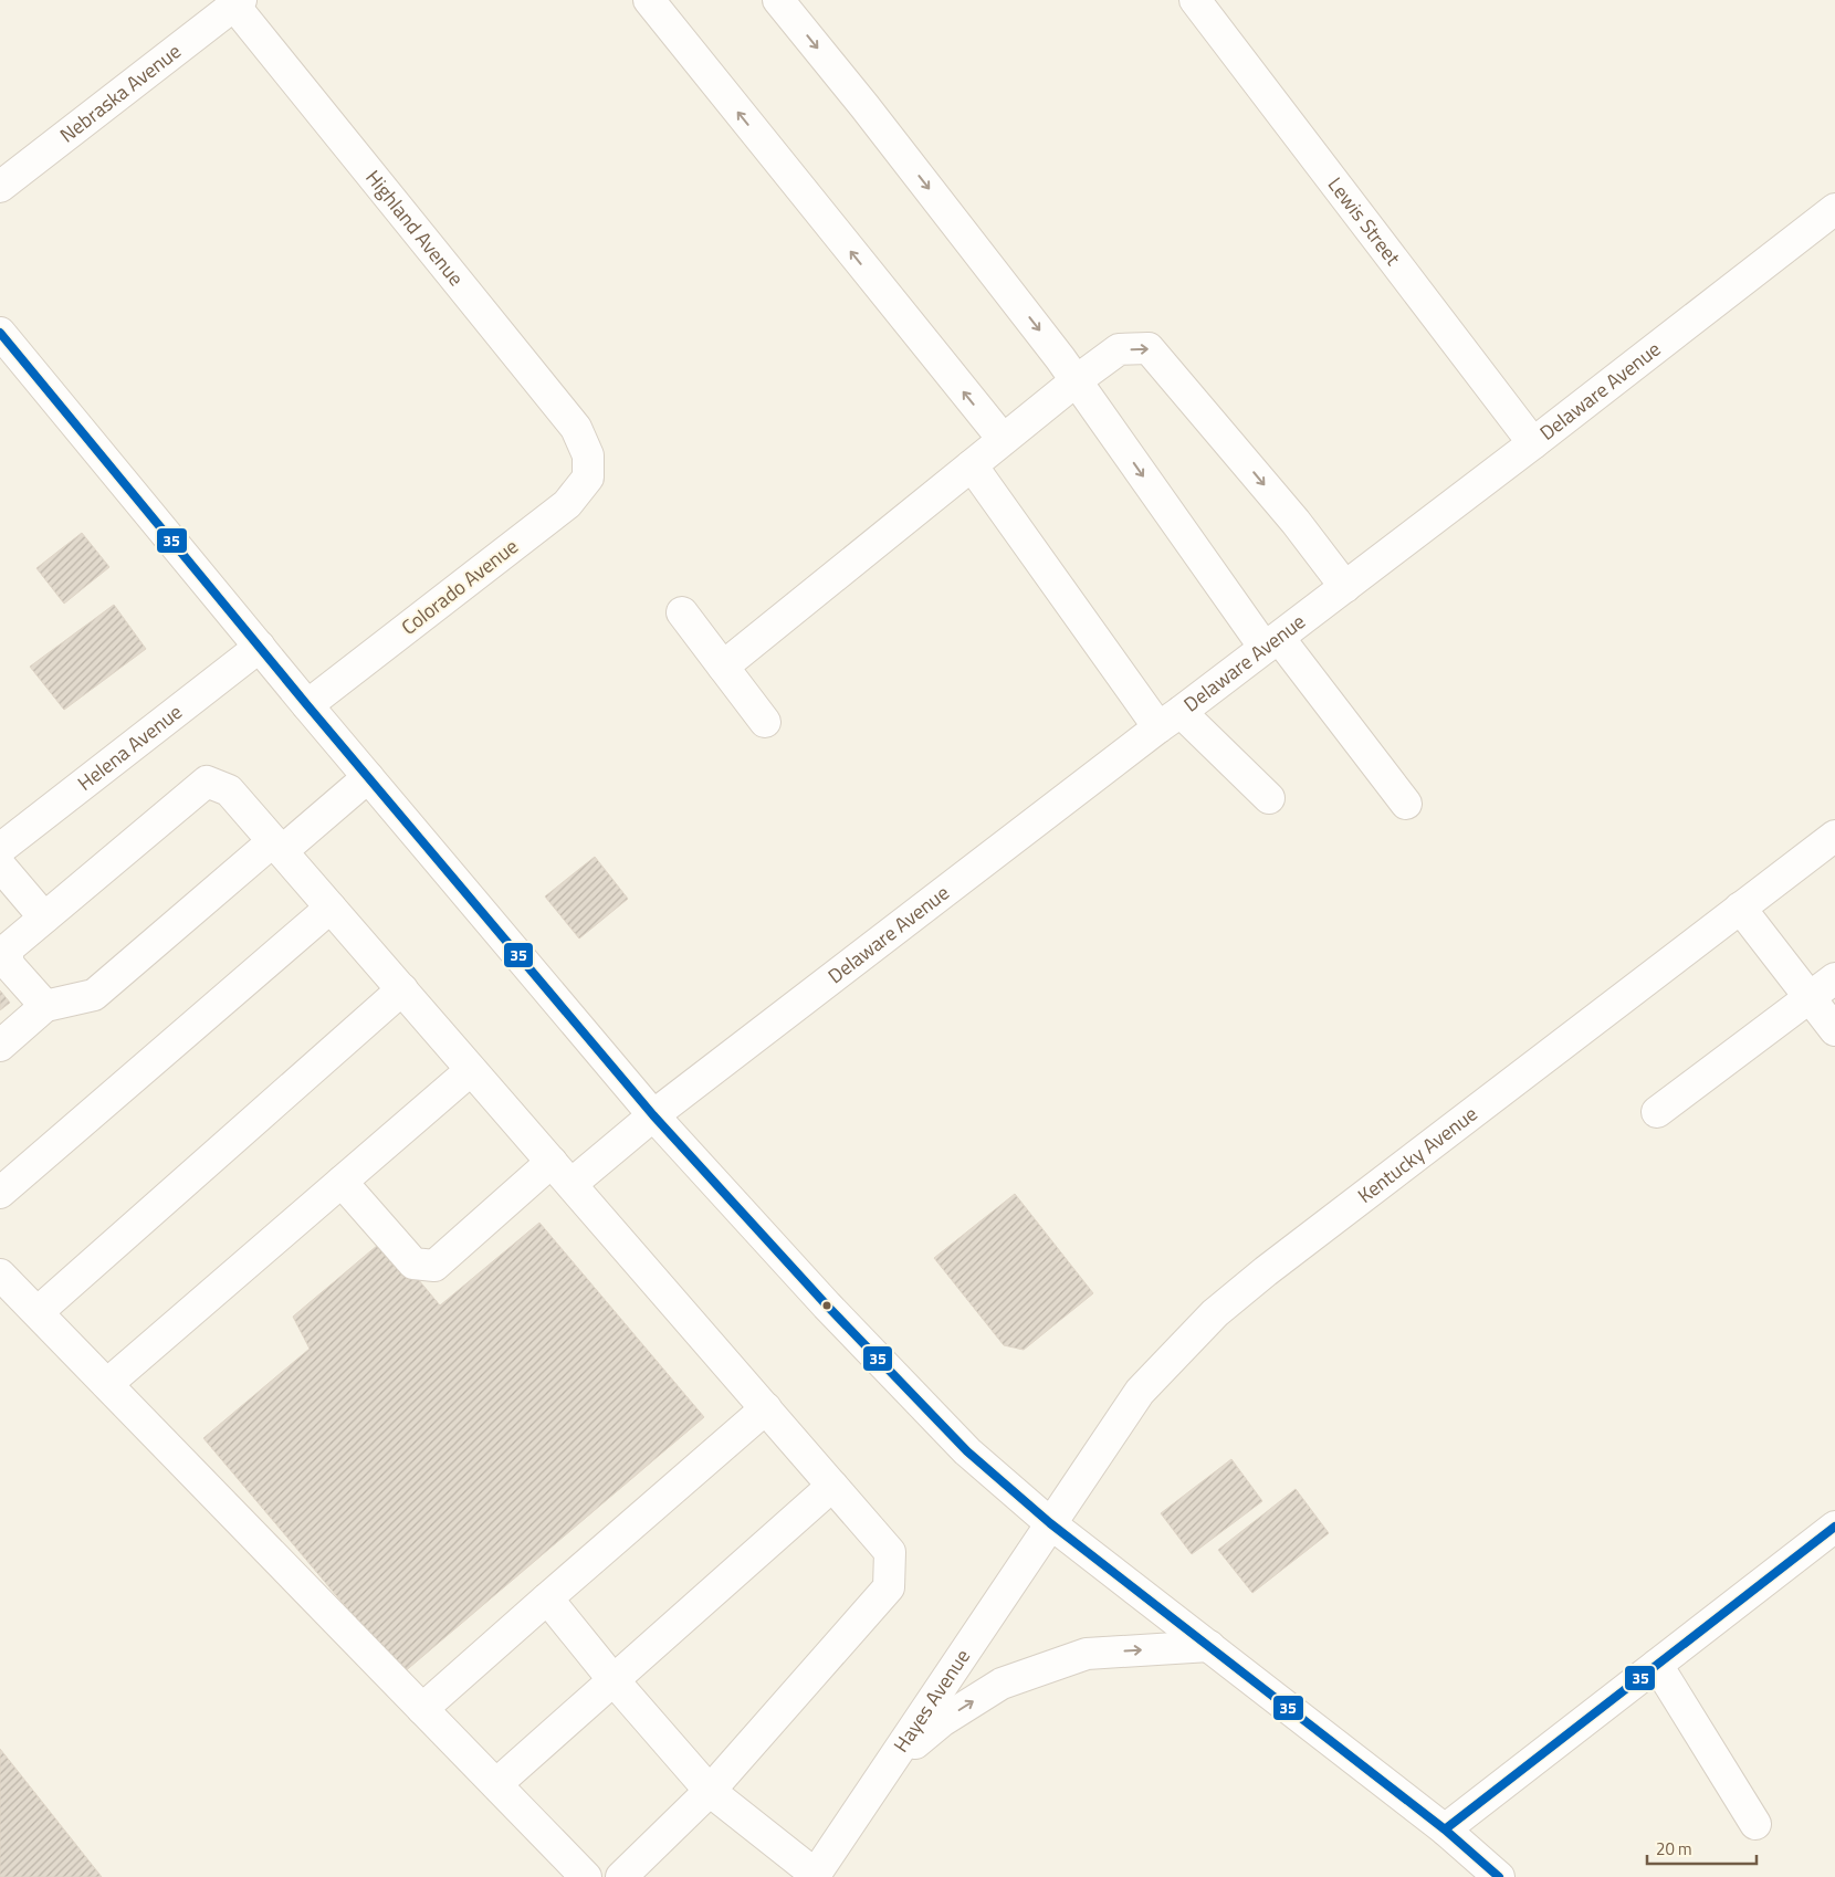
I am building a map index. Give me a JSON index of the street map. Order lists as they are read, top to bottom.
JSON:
{
  "streets": {
    "street": [
      "Nebraska Avenue",
      "Lewis Street",
      "Highland Avenue",
      "Delaware Avenue",
      "Colorado Avenue",
      "Helena Avenue",
      "Kentucky Avenue",
      "Hayes Avenue"
    ]
  },
  "crossings": [
    ["Nebraska Avenue", "Highland Avenue"],
    ["Lewis Street", "Delaware Avenue"],
    ["Highland Avenue", "Colorado Avenue"],
    ["Kentucky Avenue", "Hayes Avenue"]
  ],
  "lines": ["transit line 35"],
  "scale_bar": "20 m"
}
